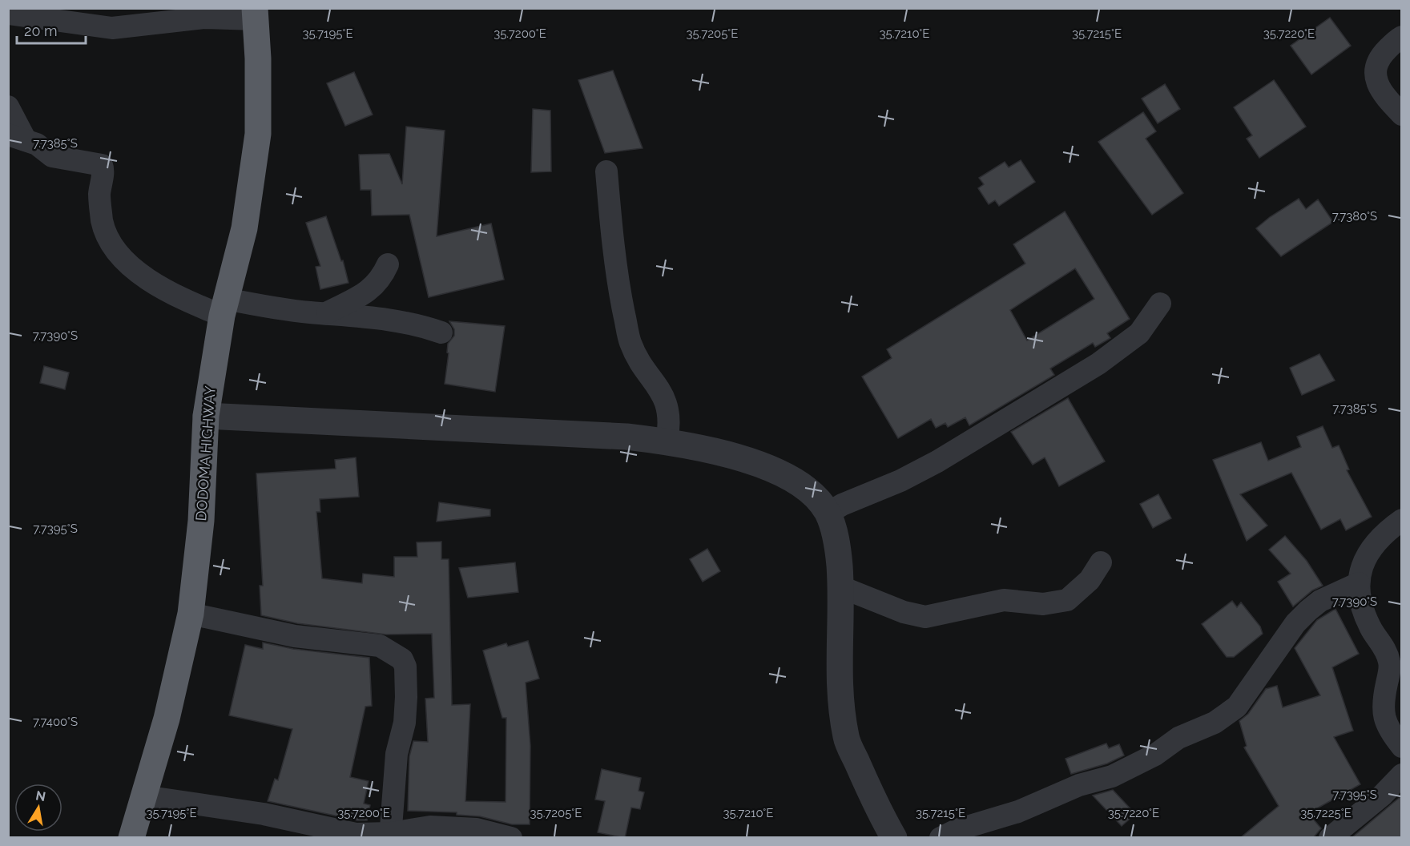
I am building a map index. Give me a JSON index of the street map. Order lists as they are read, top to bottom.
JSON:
{
  "streets": {
    "highway": ["DODOMA HIGHWAY"]
  },
  "scale_bar": "20 m",
  "north": "top",
  "coordinates": [
    "35.7210°E",
    "35.7215°E",
    "35.7220°E",
    "35.7195°E",
    "35.7200°E",
    "35.7205°E",
    "7.7385°S",
    "7.7380°S",
    "7.7390°S",
    "7.7395°S",
    "7.7400°S",
    "35.7225°E"
  ]
}
